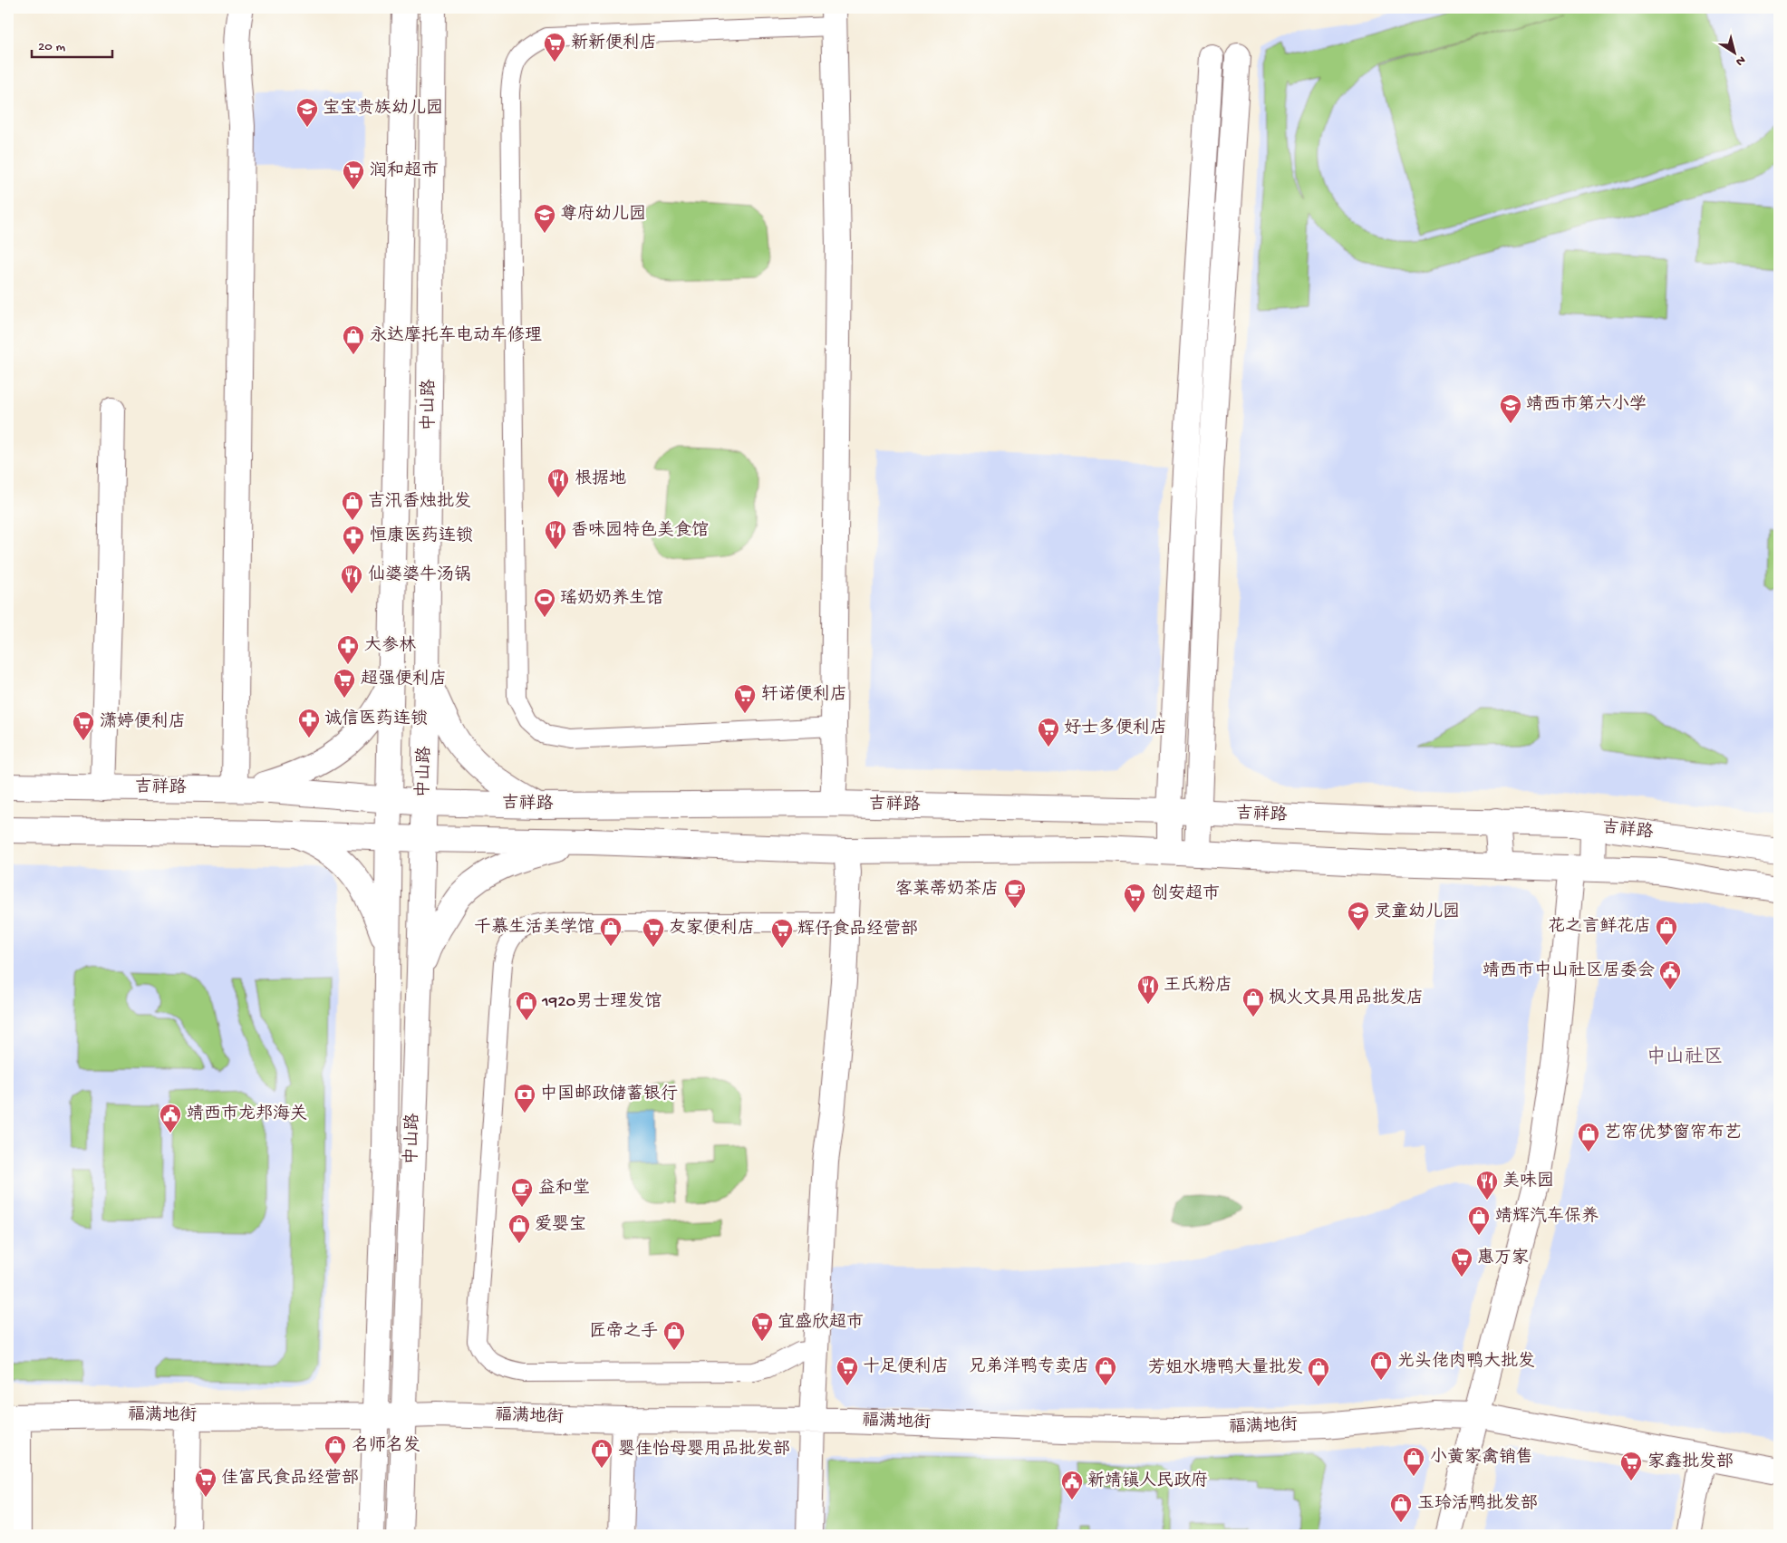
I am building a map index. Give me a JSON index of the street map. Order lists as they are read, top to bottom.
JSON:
{
  "streets": {
    "main road": ["中山路", "吉祥路", "福满地街"]
  },
  "crossings": [
    ["中山路", "吉祥路"],
    ["中山路", "福满地街"]
  ],
  "districts": ["中山社区"],
  "places": {
    "supermarket": [
      "新新便利店",
      "润和超市",
      "超强便利店",
      "轩诺便利店",
      "潇婷便利店",
      "好士多便利店",
      "创安超市",
      "友家便利店",
      "辉仔食品经营部",
      "惠万家",
      "宜盛欣超市",
      "十足便利店",
      "家鑫批发部",
      "佳富民食品经营部"
    ],
    "school or university": [
      "宝宝贵族幼儿园",
      "尊府幼儿园",
      "靖西市第六小学",
      "灵童幼儿园"
    ],
    "shop": [
      "永达摩托车电动车修理",
      "吉汛香烛批发",
      "花之言鲜花店",
      "千慕生活美学馆",
      "枫火文具用品批发店",
      "1920男士理发馆",
      "艺帘优梦窗帘布艺",
      "靖辉汽车保养",
      "爱婴宝",
      "匠帝之手",
      "光头佬肉鸭大批发",
      "兄弟洋鸭专卖店",
      "芳姐水塘鸭大量批发",
      "名师名发",
      "婴佳怡母婴用品批发部",
      "小黄家禽销售",
      "玉玲活鸭批发部"
    ],
    "restaurant": [
      "根据地",
      "香味园特色美食馆",
      "仙婆婆牛汤锅",
      "王氏粉店",
      "美味园"
    ],
    "pharmacy": ["恒康医药连锁", "大参林", "诚信医药连锁"],
    "sports": ["瑶奶奶养生馆"],
    "cafe": ["客莱蒂奶茶店", "益和堂"],
    "public building": ["靖西市中山社区居委会", "靖西市龙邦海关", "新靖镇人民政府"],
    "bank": ["中国邮政储蓄银行"]
  },
  "scale_bar": "20 m",
  "north": "bottom right"
}
